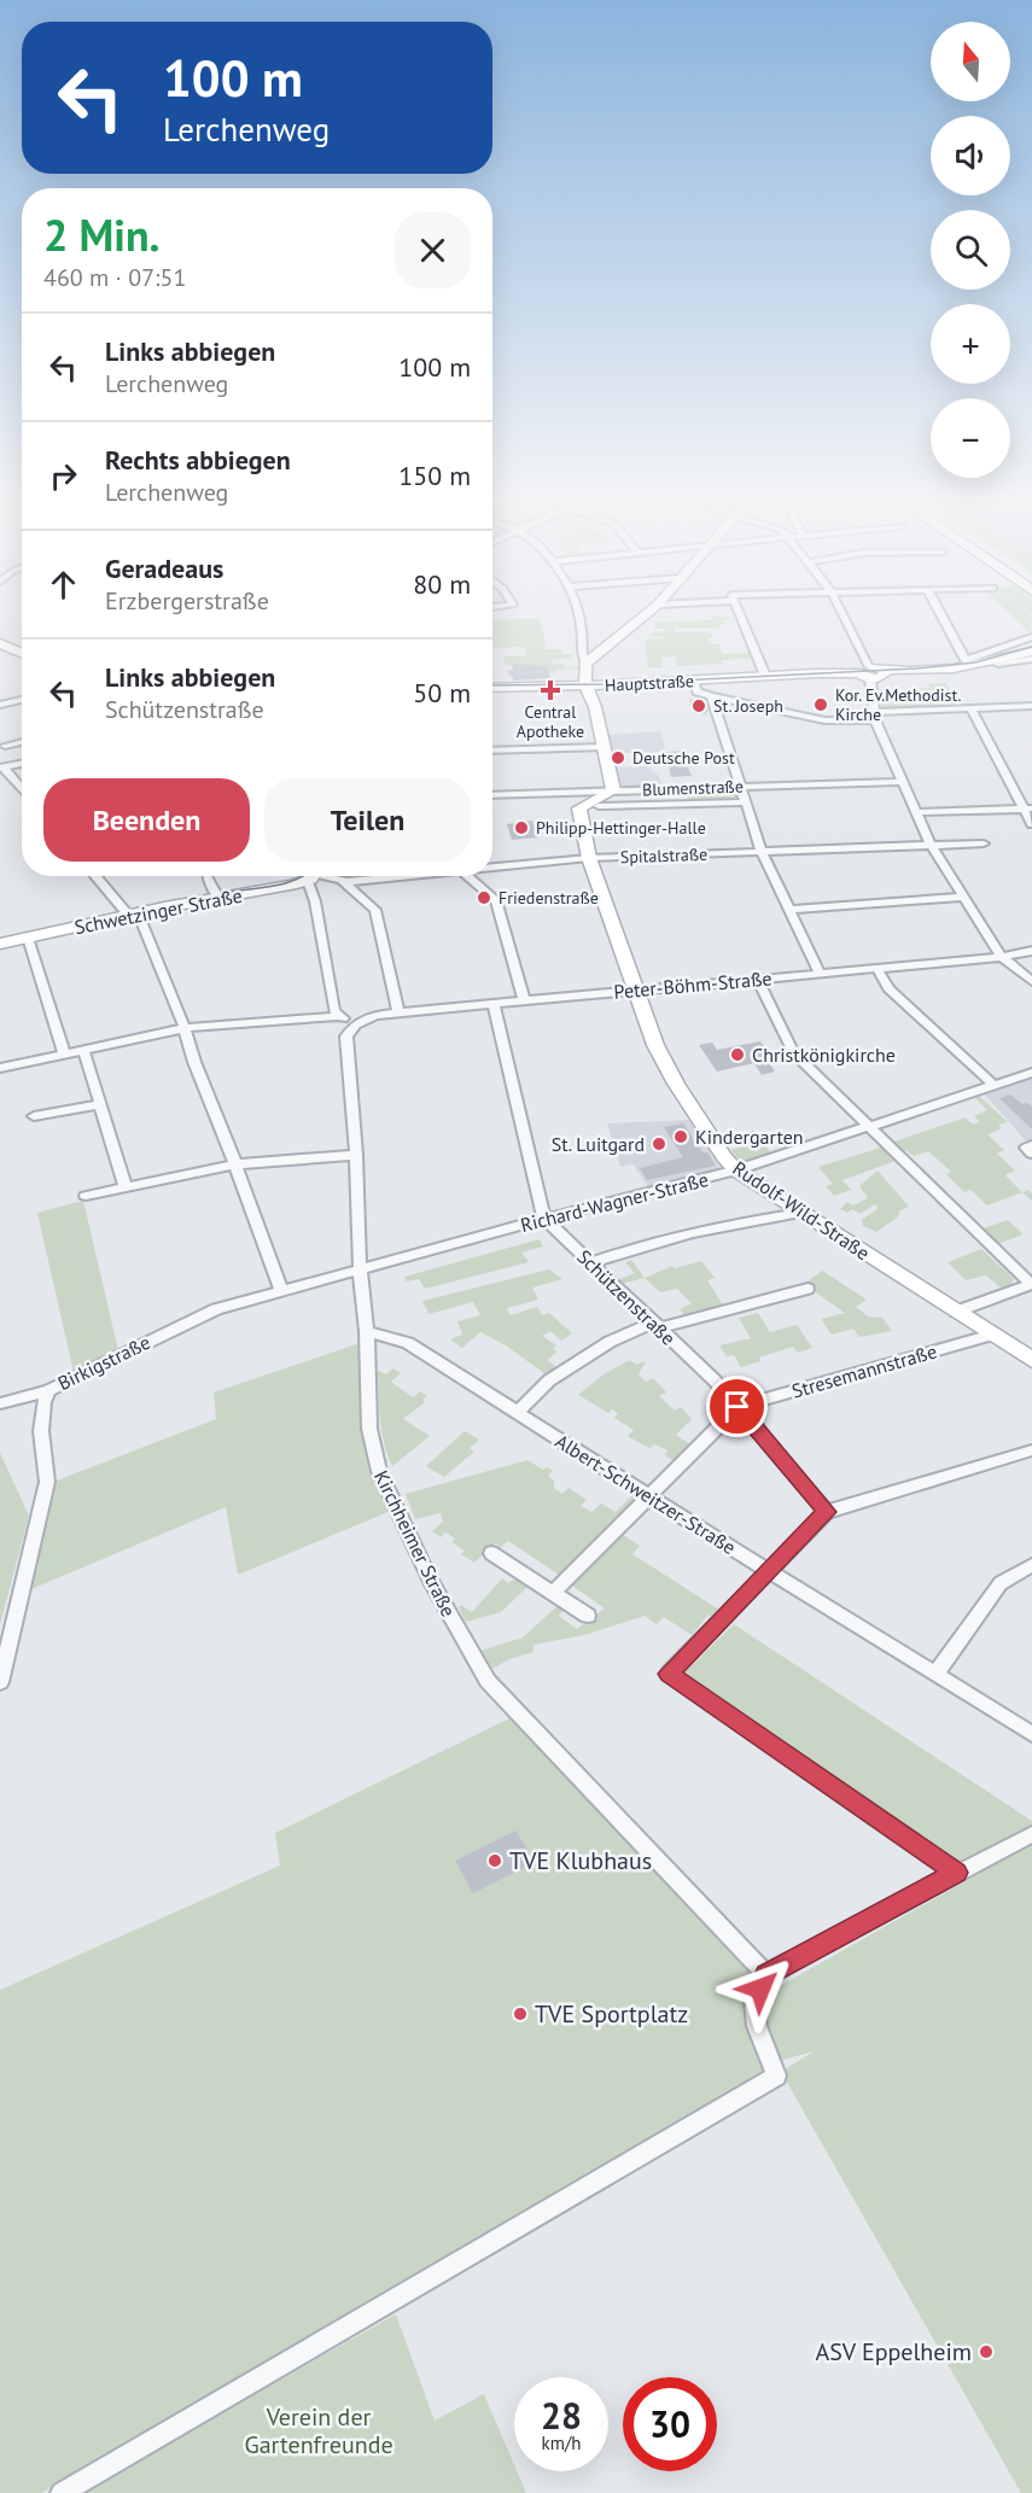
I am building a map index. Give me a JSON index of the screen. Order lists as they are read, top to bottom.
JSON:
{
  "streets": {
    "street": [
      "Hauptstraße",
      "Blumenstraße",
      "Spitalstraße",
      "Schwetzinger Straße",
      "Peter-Böhm-Straße",
      "Richard-Wagner-Straße",
      "Rudolf-Wild-Straße",
      "Schützenstraße",
      "Birkigstraße",
      "Stresemannstraße",
      "Albert-Schweitzer-Straße",
      "Kirchheimer Straße"
    ]
  },
  "crossings": [
    ["Blumenstraße", "Rudolf-Wild-Straße"],
    ["Spitalstraße", "Rudolf-Wild-Straße"],
    ["Peter-Böhm-Straße", "Rudolf-Wild-Straße"],
    ["Peter-Böhm-Straße", "Kirchheimer Straße"],
    ["Richard-Wagner-Straße", "Rudolf-Wild-Straße"],
    ["Richard-Wagner-Straße", "Schützenstraße"],
    ["Richard-Wagner-Straße", "Birkigstraße"],
    ["Richard-Wagner-Straße", "Kirchheimer Straße"],
    ["Rudolf-Wild-Straße", "Stresemannstraße"],
    ["Schützenstraße", "Stresemannstraße"],
    ["Birkigstraße", "Kirchheimer Straße"],
    ["Stresemannstraße", "Albert-Schweitzer-Straße"],
    ["Albert-Schweitzer-Straße", "Kirchheimer Straße"]
  ],
  "parks": ["Verein der Gartenfreunde"],
  "places": {
    "health": ["Central Apotheke"],
    "other": [
      "Kor. Ev.Methodist. Kirche",
      "St. Joseph",
      "Deutsche Post",
      "Philipp-Hettinger-Halle",
      "Friedenstraße",
      "Christkönigkirche",
      "Kindergarten",
      "St. Luitgard",
      "TVE Klubhaus",
      "TVE Sportplatz",
      "ASV Eppelheim"
    ]
  },
  "north": "top",
  "page": {
    "map_buttons": ["+", "−"],
    "turn": ["100 m", "Lerchenweg"],
    "heading": ["2 Min.", "460 m · 07:51"],
    "list": [
      {
        "name": "Links abbiegen",
        "note": "Lerchenweg",
        "value": "100 m"
      },
      {
        "name": "Rechts abbiegen",
        "note": "Lerchenweg",
        "value": "150 m"
      },
      {
        "name": "Geradeaus",
        "note": "Erzbergerstraße",
        "value": "80 m"
      },
      {
        "name": "Links abbiegen",
        "note": "Schützenstraße",
        "value": "50 m"
      }
    ],
    "buttons": ["Beenden", "Teilen"],
    "speed": "28 km/h",
    "limit": "30"
  }
}
